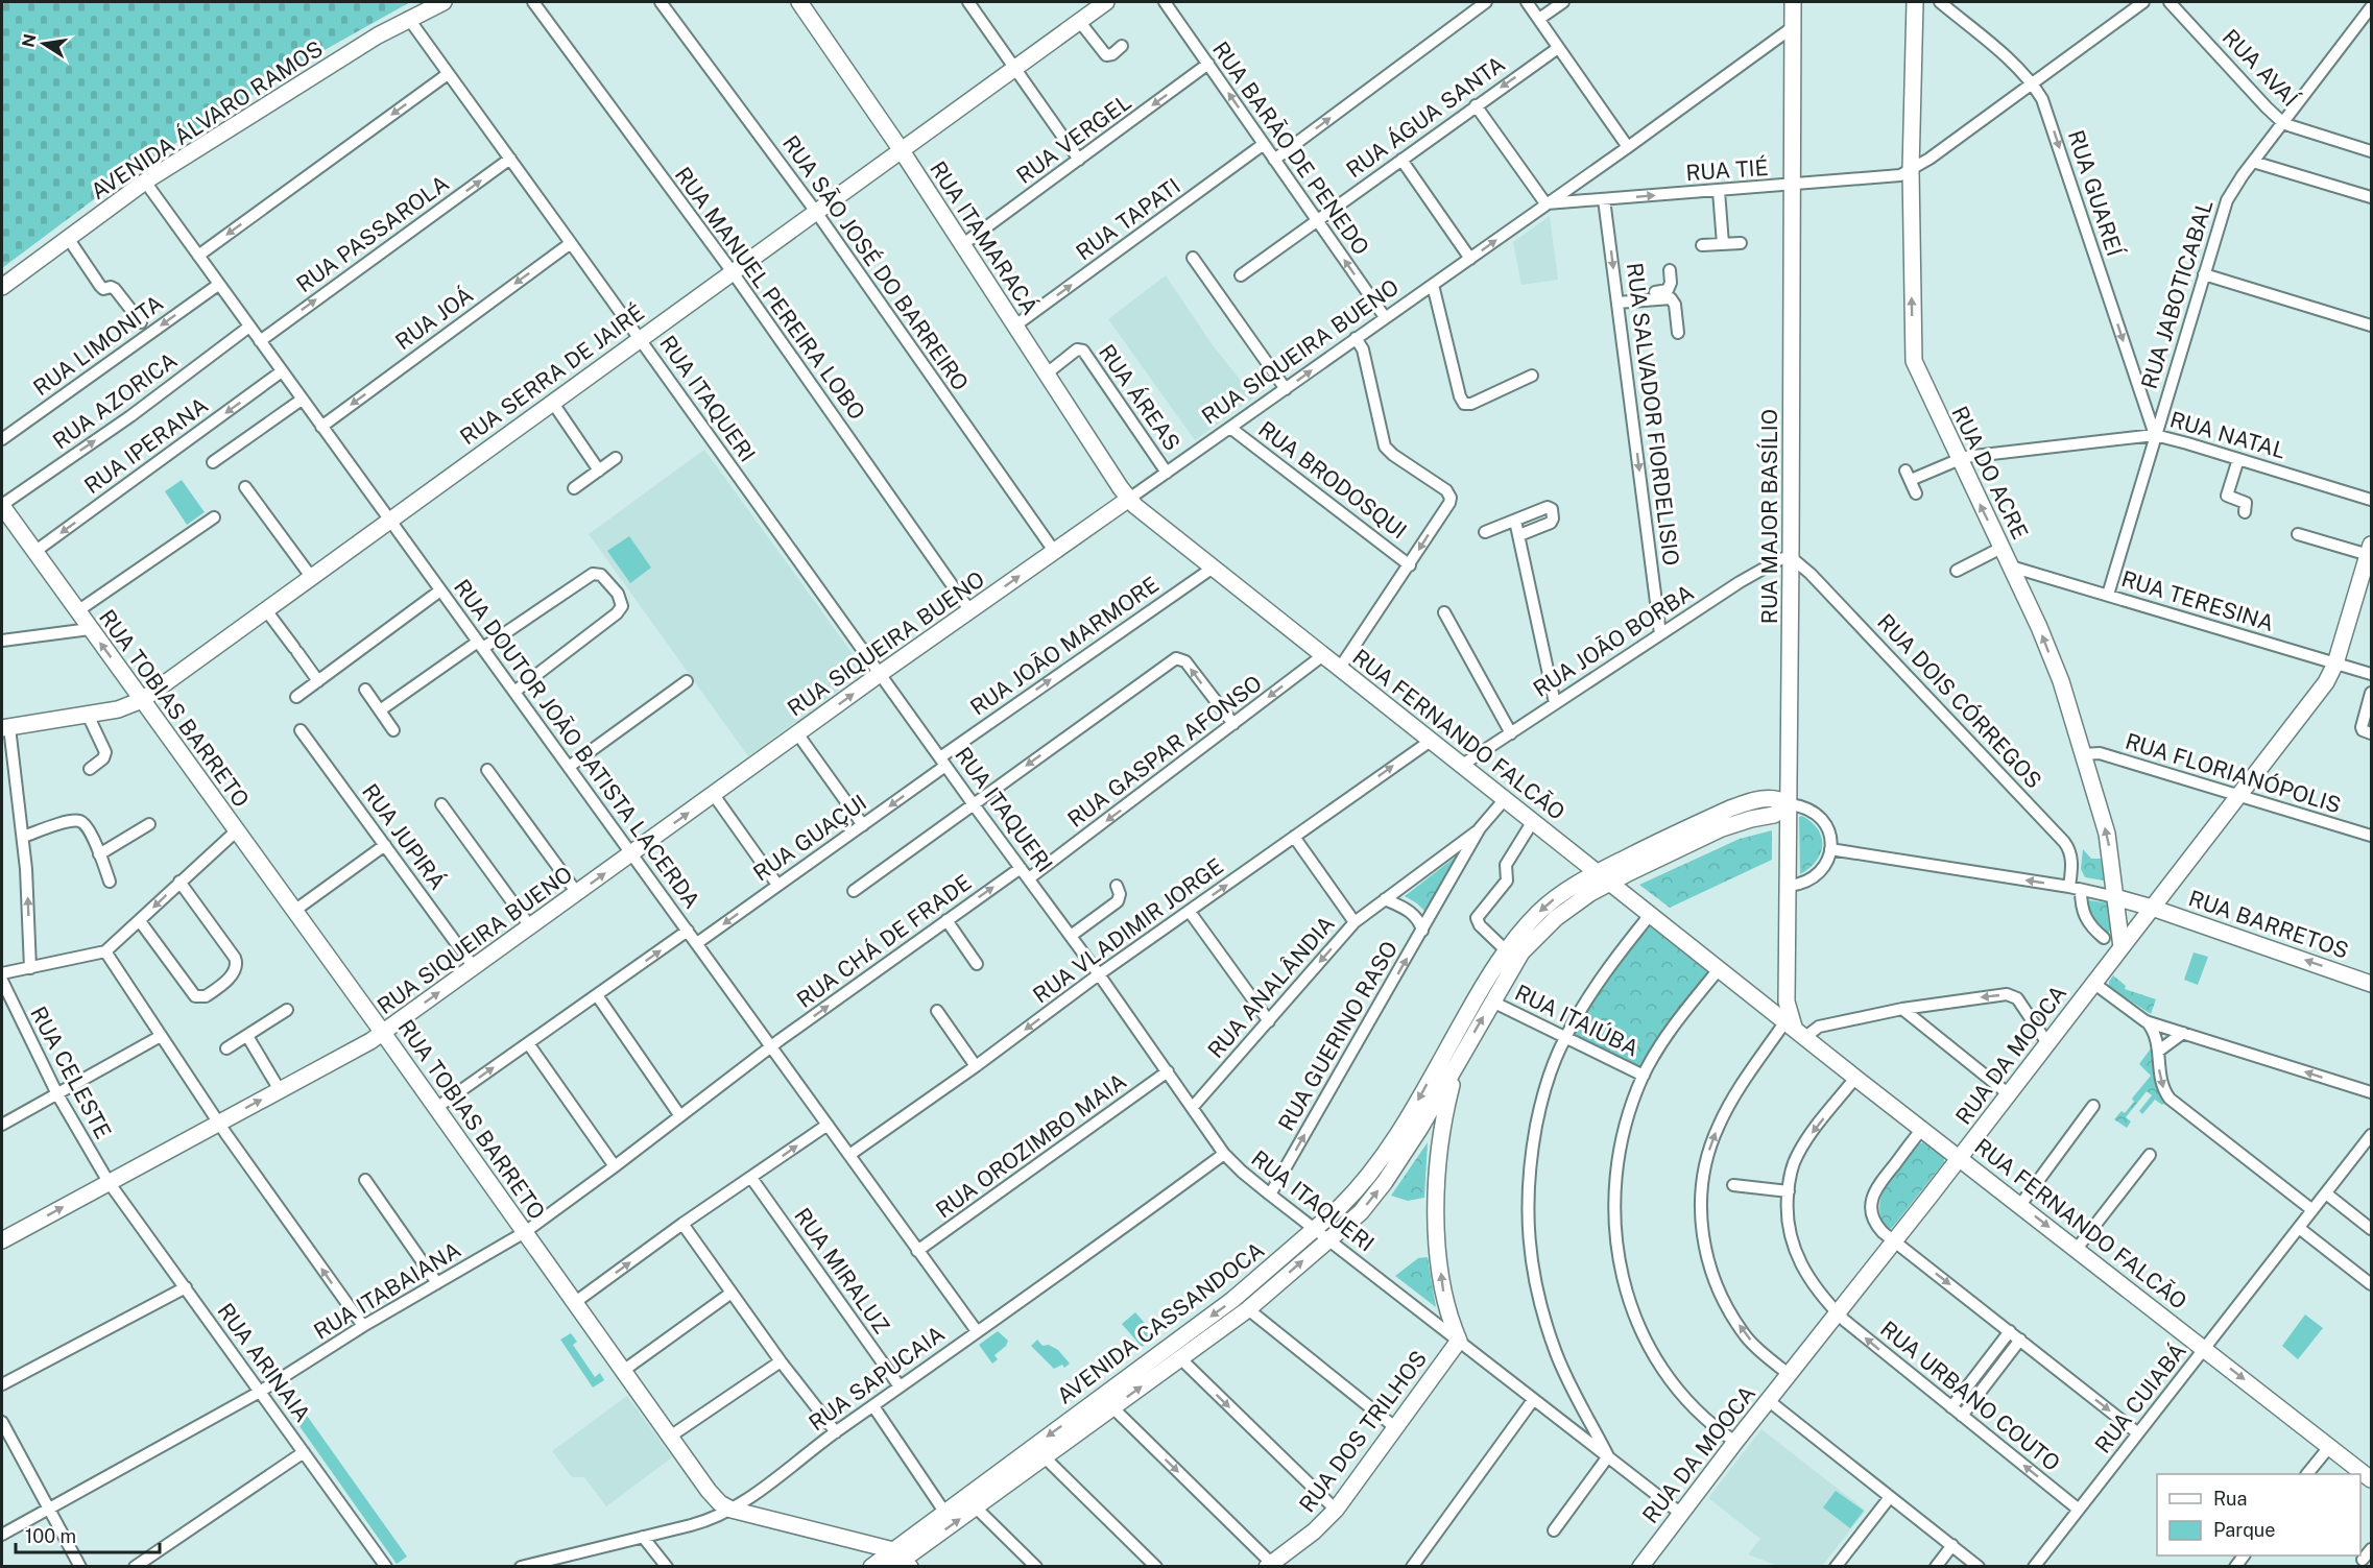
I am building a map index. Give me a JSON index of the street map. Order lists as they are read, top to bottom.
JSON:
{
  "streets": {
    "main road": [
      "AVENIDA ÁLVARO RAMOS",
      "RUA ITAMARACÁ",
      "RUA SIQUEIRA BUENO",
      "RUA SERRA DE JAIRÉ",
      "RUA DO ACRE",
      "RUA MAJOR BASÍLIO",
      "RUA TOBIAS BARRETO",
      "RUA FERNANDO FALCÃO",
      "RUA BARRETOS",
      "RUA DA MOOCA",
      "AVENIDA CASSANDOCA",
      "RUA DOS TRILHOS"
    ],
    "street": [
      "RUA AVAÍ",
      "RUA ÁGUA SANTA",
      "RUA VERGEL",
      "RUA BARÃO DE PENEDO",
      "RUA TIÉ",
      "RUA GUAREÍ",
      "RUA TAPATI",
      "RUA PASSAROLA",
      "RUA SÃO JOSÉ DO BARREIRO",
      "RUA MANUEL PEREIRA LOBO",
      "RUA JABOTICABAL",
      "RUA JOÁ",
      "RUA LIMONITA",
      "RUA ÁREAS",
      "RUA ITAQUERI",
      "RUA AZORICA",
      "RUA SALVADOR FIORDELISIO",
      "RUA NATAL",
      "RUA IPERANA",
      "RUA BRODOSQUI",
      "RUA TERESINA",
      "RUA JOÃO BORBA",
      "RUA JOÃO MARMORE",
      "RUA DOIS CÓRREGOS",
      "RUA DOUTOR JOÃO BATISTA LACERDA",
      "RUA GASPAR AFONSO",
      "RUA FLORIANÓPOLIS",
      "RUA JUPIRÁ",
      "RUA GUAÇUI",
      "RUA VLADIMIR JORGE",
      "RUA CHÁ DE FRADE",
      "RUA ANALÂNDIA",
      "RUA ITAIÚBA",
      "RUA GUERINO RASO",
      "RUA CELESTE",
      "RUA OROZIMBO MAIA",
      "RUA MIRALUZ",
      "RUA ITABAIANA",
      "RUA ARINAIA",
      "RUA SAPUCAIA",
      "RUA URBANO COUTO",
      "RUA CUIABÁ"
    ]
  },
  "crossings": [
    ["RUA AVAÍ", "RUA JABOTICABAL"],
    ["RUA ÁGUA SANTA", "RUA BARÃO DE PENEDO"],
    ["AVENIDA ÁLVARO RAMOS", "RUA ITAQUERI"],
    ["AVENIDA ÁLVARO RAMOS", "RUA DOUTOR JOÃO BATISTA LACERDA"],
    ["RUA VERGEL", "RUA BARÃO DE PENEDO"],
    ["RUA VERGEL", "RUA ITAMARACÁ"],
    ["RUA BARÃO DE PENEDO", "RUA TAPATI"],
    ["RUA BARÃO DE PENEDO", "RUA SIQUEIRA BUENO"],
    ["RUA TIÉ", "RUA GUAREÍ"],
    ["RUA TIÉ", "RUA SIQUEIRA BUENO"],
    ["RUA TIÉ", "RUA SALVADOR FIORDELISIO"],
    ["RUA TIÉ", "RUA DO ACRE"],
    ["RUA TIÉ", "RUA MAJOR BASÍLIO"],
    ["RUA GUAREÍ", "RUA JABOTICABAL"],
    ["RUA GUAREÍ", "RUA NATAL"],
    ["RUA TAPATI", "RUA ITAMARACÁ"],
    ["RUA PASSAROLA", "RUA ITAQUERI"],
    ["RUA PASSAROLA", "RUA DOUTOR JOÃO BATISTA LACERDA"],
    ["RUA ITAMARACÁ", "RUA SIQUEIRA BUENO"],
    ["RUA ITAMARACÁ", "RUA SERRA DE JAIRÉ"],
    ["RUA ITAMARACÁ", "RUA ÁREAS"],
    ["RUA ITAMARACÁ", "RUA FERNANDO FALCÃO"],
    ["RUA SÃO JOSÉ DO BARREIRO", "RUA SIQUEIRA BUENO"],
    ["RUA SÃO JOSÉ DO BARREIRO", "RUA SERRA DE JAIRÉ"],
    ["RUA MANUEL PEREIRA LOBO", "RUA SIQUEIRA BUENO"],
    ["RUA MANUEL PEREIRA LOBO", "RUA SERRA DE JAIRÉ"],
    ["RUA JABOTICABAL", "RUA NATAL"],
    ["RUA JABOTICABAL", "RUA TERESINA"],
    ["RUA JOÁ", "RUA ITAQUERI"],
    ["RUA JOÁ", "RUA DOUTOR JOÃO BATISTA LACERDA"],
    ["RUA LIMONITA", "RUA DOUTOR JOÃO BATISTA LACERDA"],
    ["RUA SIQUEIRA BUENO", "RUA ÁREAS"],
    ["RUA SIQUEIRA BUENO", "RUA ITAQUERI"],
    ["RUA SIQUEIRA BUENO", "RUA BRODOSQUI"],
    ["RUA SIQUEIRA BUENO", "RUA MAJOR BASÍLIO"],
    ["RUA SIQUEIRA BUENO", "RUA TOBIAS BARRETO"],
    ["RUA SIQUEIRA BUENO", "RUA FERNANDO FALCÃO"],
    ["RUA SIQUEIRA BUENO", "RUA DOUTOR JOÃO BATISTA LACERDA"],
    ["RUA SIQUEIRA BUENO", "RUA JUPIRÁ"],
    ["RUA SIQUEIRA BUENO", "RUA CELESTE"],
    ["RUA SIQUEIRA BUENO", "RUA ARINAIA"],
    ["RUA SERRA DE JAIRÉ", "RUA ITAQUERI"],
    ["RUA SERRA DE JAIRÉ", "RUA TOBIAS BARRETO"],
    ["RUA SERRA DE JAIRÉ", "RUA DOUTOR JOÃO BATISTA LACERDA"],
    ["RUA ITAQUERI", "RUA JOÃO MARMORE"],
    ["RUA ITAQUERI", "RUA GASPAR AFONSO"],
    ["RUA ITAQUERI", "RUA GUAÇUI"],
    ["RUA ITAQUERI", "RUA VLADIMIR JORGE"],
    ["RUA ITAQUERI", "RUA CHÁ DE FRADE"],
    ["RUA ITAQUERI", "RUA ANALÂNDIA"],
    ["RUA ITAQUERI", "RUA GUERINO RASO"],
    ["RUA ITAQUERI", "RUA DA MOOCA"],
    ["RUA ITAQUERI", "RUA OROZIMBO MAIA"],
    ["RUA ITAQUERI", "AVENIDA CASSANDOCA"],
    ["RUA ITAQUERI", "RUA SAPUCAIA"],
    ["RUA ITAQUERI", "RUA DOS TRILHOS"],
    ["RUA AZORICA", "RUA TOBIAS BARRETO"],
    ["RUA AZORICA", "RUA DOUTOR JOÃO BATISTA LACERDA"],
    ["RUA SALVADOR FIORDELISIO", "RUA JOÃO BORBA"],
    ["RUA NATAL", "RUA DO ACRE"],
    ["RUA IPERANA", "RUA TOBIAS BARRETO"],
    ["RUA IPERANA", "RUA DOUTOR JOÃO BATISTA LACERDA"],
    ["RUA DO ACRE", "RUA TERESINA"],
    ["RUA DO ACRE", "RUA FLORIANÓPOLIS"],
    ["RUA DO ACRE", "RUA BARRETOS"],
    ["RUA DO ACRE", "RUA DA MOOCA"],
    ["RUA MAJOR BASÍLIO", "RUA JOÃO BORBA"],
    ["RUA MAJOR BASÍLIO", "RUA DOIS CÓRREGOS"],
    ["RUA MAJOR BASÍLIO", "RUA FERNANDO FALCÃO"],
    ["RUA TERESINA", "RUA DA MOOCA"],
    ["RUA JOÃO BORBA", "RUA DOIS CÓRREGOS"],
    ["RUA JOÃO BORBA", "RUA FERNANDO FALCÃO"],
    ["RUA JOÃO MARMORE", "RUA FERNANDO FALCÃO"],
    ["RUA JOÃO MARMORE", "RUA GUAÇUI"],
    ["RUA TOBIAS BARRETO", "RUA ITABAIANA"],
    ["RUA TOBIAS BARRETO", "AVENIDA CASSANDOCA"],
    ["RUA TOBIAS BARRETO", "RUA SAPUCAIA"],
    ["RUA FERNANDO FALCÃO", "RUA GASPAR AFONSO"],
    ["RUA FERNANDO FALCÃO", "RUA VLADIMIR JORGE"],
    ["RUA FERNANDO FALCÃO", "RUA DA MOOCA"],
    ["RUA FERNANDO FALCÃO", "AVENIDA CASSANDOCA"],
    ["RUA FERNANDO FALCÃO", "RUA URBANO COUTO"],
    ["RUA FERNANDO FALCÃO", "RUA CUIABÁ"],
    ["RUA DOUTOR JOÃO BATISTA LACERDA", "RUA GUAÇUI"],
    ["RUA DOUTOR JOÃO BATISTA LACERDA", "RUA VLADIMIR JORGE"],
    ["RUA DOUTOR JOÃO BATISTA LACERDA", "RUA CHÁ DE FRADE"],
    ["RUA DOUTOR JOÃO BATISTA LACERDA", "RUA OROZIMBO MAIA"],
    ["RUA DOUTOR JOÃO BATISTA LACERDA", "RUA ITABAIANA"],
    ["RUA DOUTOR JOÃO BATISTA LACERDA", "RUA SAPUCAIA"],
    ["RUA FLORIANÓPOLIS", "RUA DA MOOCA"],
    ["RUA BARRETOS", "RUA DA MOOCA"],
    ["RUA CHÁ DE FRADE", "RUA ITABAIANA"],
    ["RUA ANALÂNDIA", "RUA GUERINO RASO"],
    ["RUA ITAIÚBA", "AVENIDA CASSANDOCA"],
    ["RUA DA MOOCA", "RUA URBANO COUTO"],
    ["RUA CELESTE", "RUA ARINAIA"],
    ["RUA MIRALUZ", "RUA SAPUCAIA"],
    ["RUA ITABAIANA", "RUA ARINAIA"],
    ["RUA URBANO COUTO", "RUA CUIABÁ"]
  ],
  "one_way": [
    "RUA VERGEL",
    "RUA BARÃO DE PENEDO",
    "RUA GUAREÍ",
    "RUA TAPATI",
    "RUA PASSAROLA",
    "RUA JOÁ",
    "RUA LIMONITA",
    "RUA SALVADOR FIORDELISIO",
    "RUA DO ACRE",
    "RUA JOÃO MARMORE",
    "RUA GASPAR AFONSO",
    "RUA BARRETOS",
    "RUA GUERINO RASO"
  ],
  "legend": ["Rua", "Parque"],
  "scale_bar": "100 m",
  "north": "left"
}
